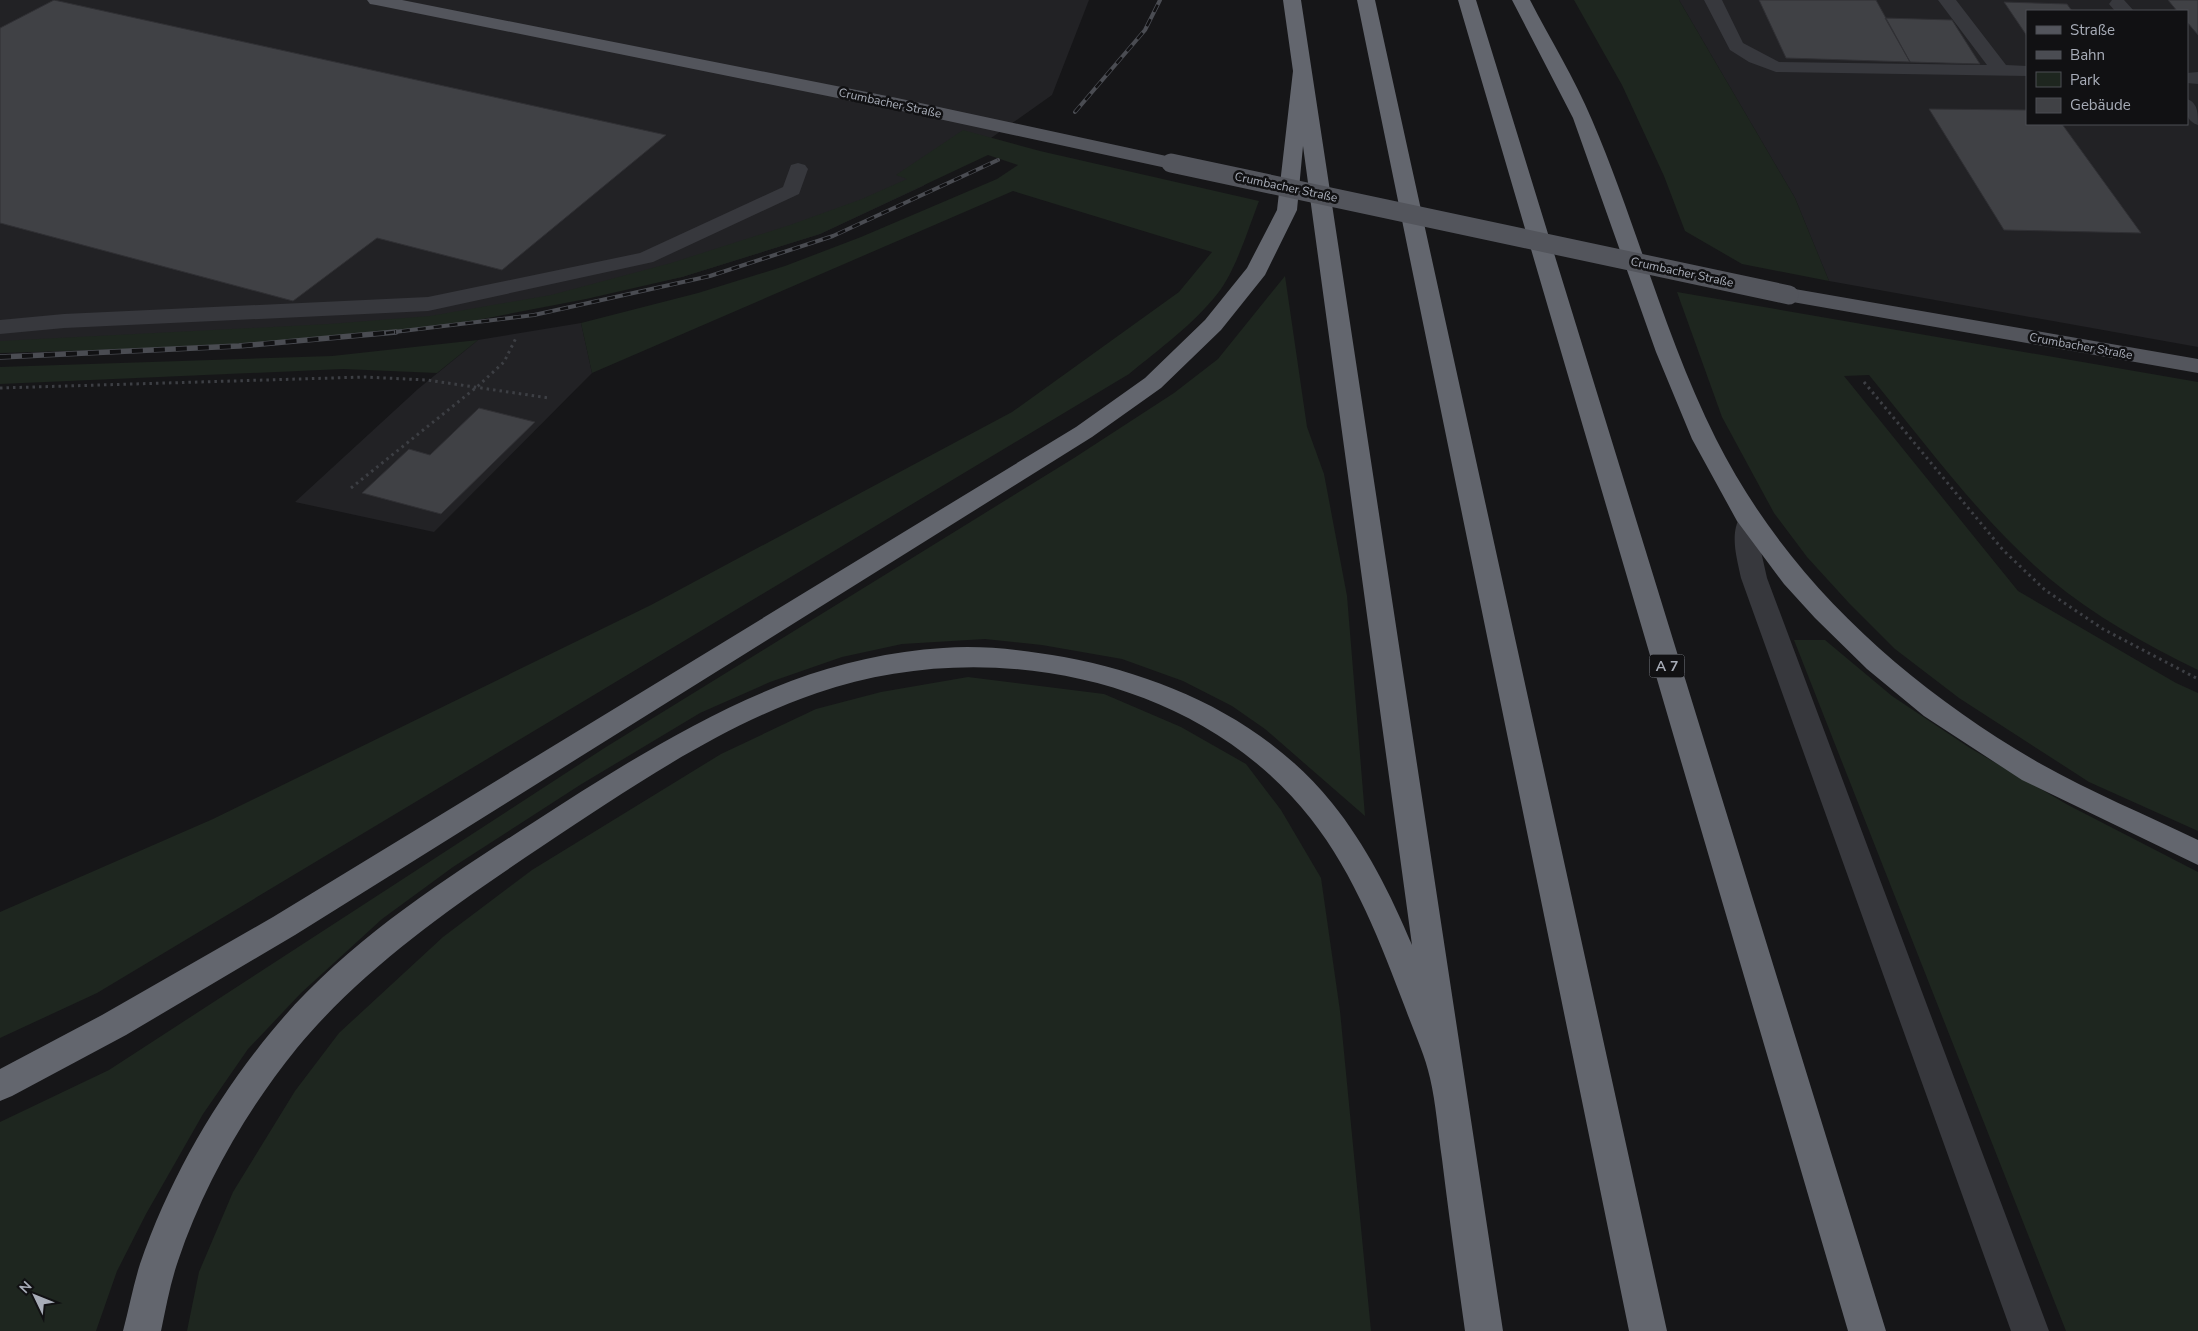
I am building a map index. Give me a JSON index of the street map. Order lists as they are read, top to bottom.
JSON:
{
  "streets": {
    "highway": ["A 7"],
    "main road": ["Crumbacher Straße"]
  },
  "legend": [
    "Straße",
    "Bahn",
    "Park",
    "Gebäude"
  ],
  "north": "top left"
}
